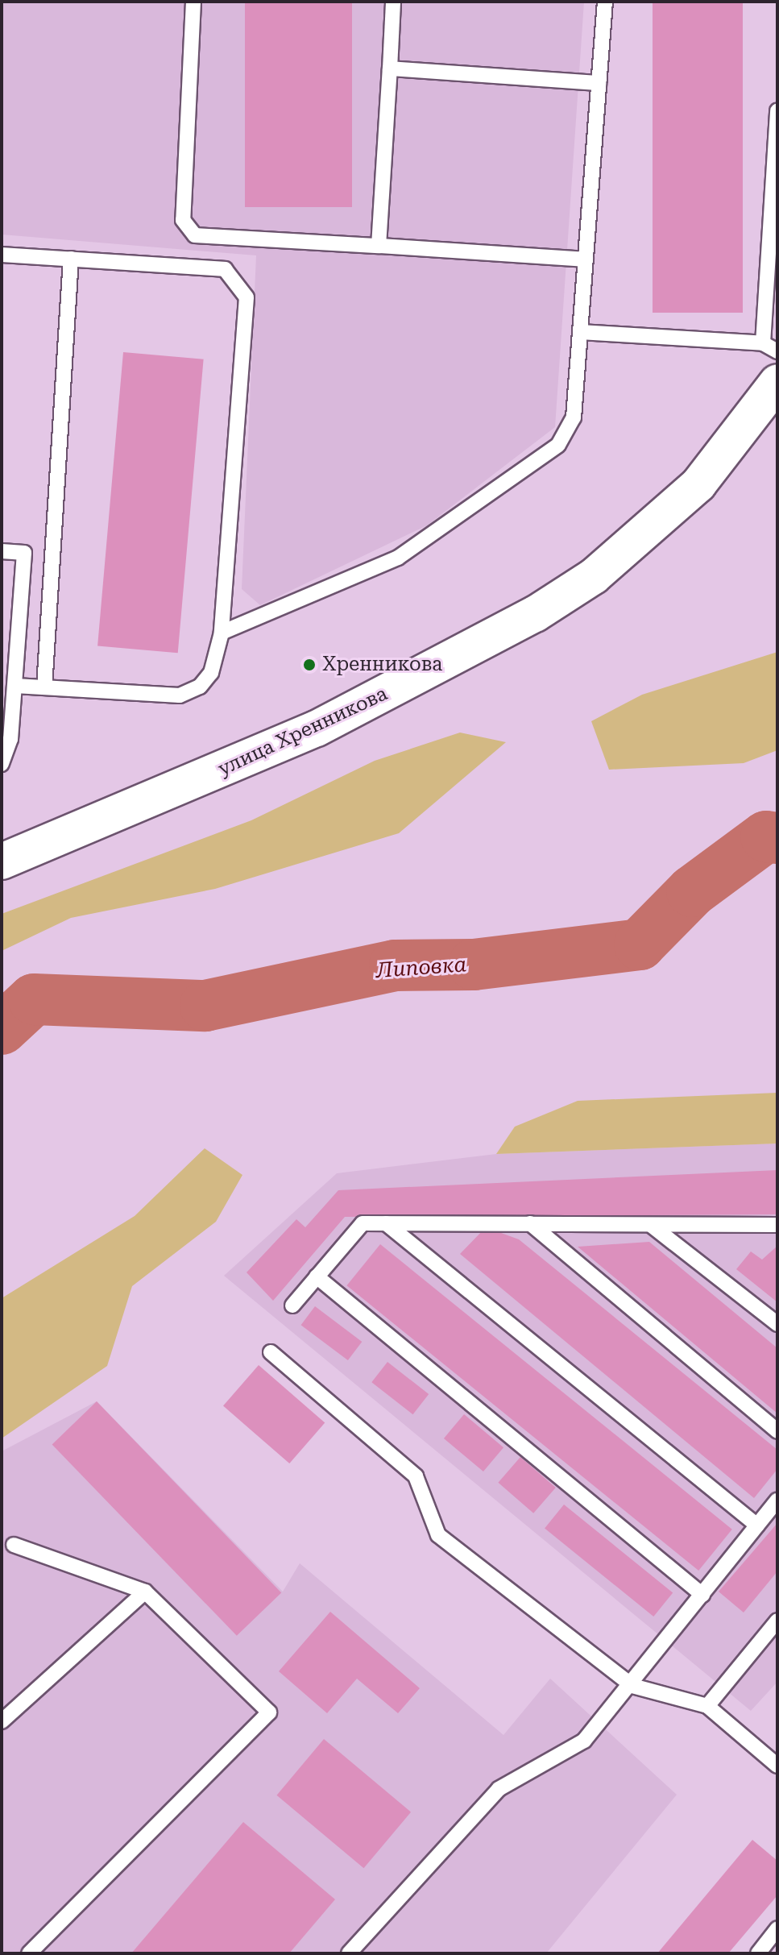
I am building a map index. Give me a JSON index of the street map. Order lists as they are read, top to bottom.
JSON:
{
  "streets": {
    "street": ["улица Хренникова"]
  },
  "water": ["Липовка"],
  "places": ["Хренникова"]
}
